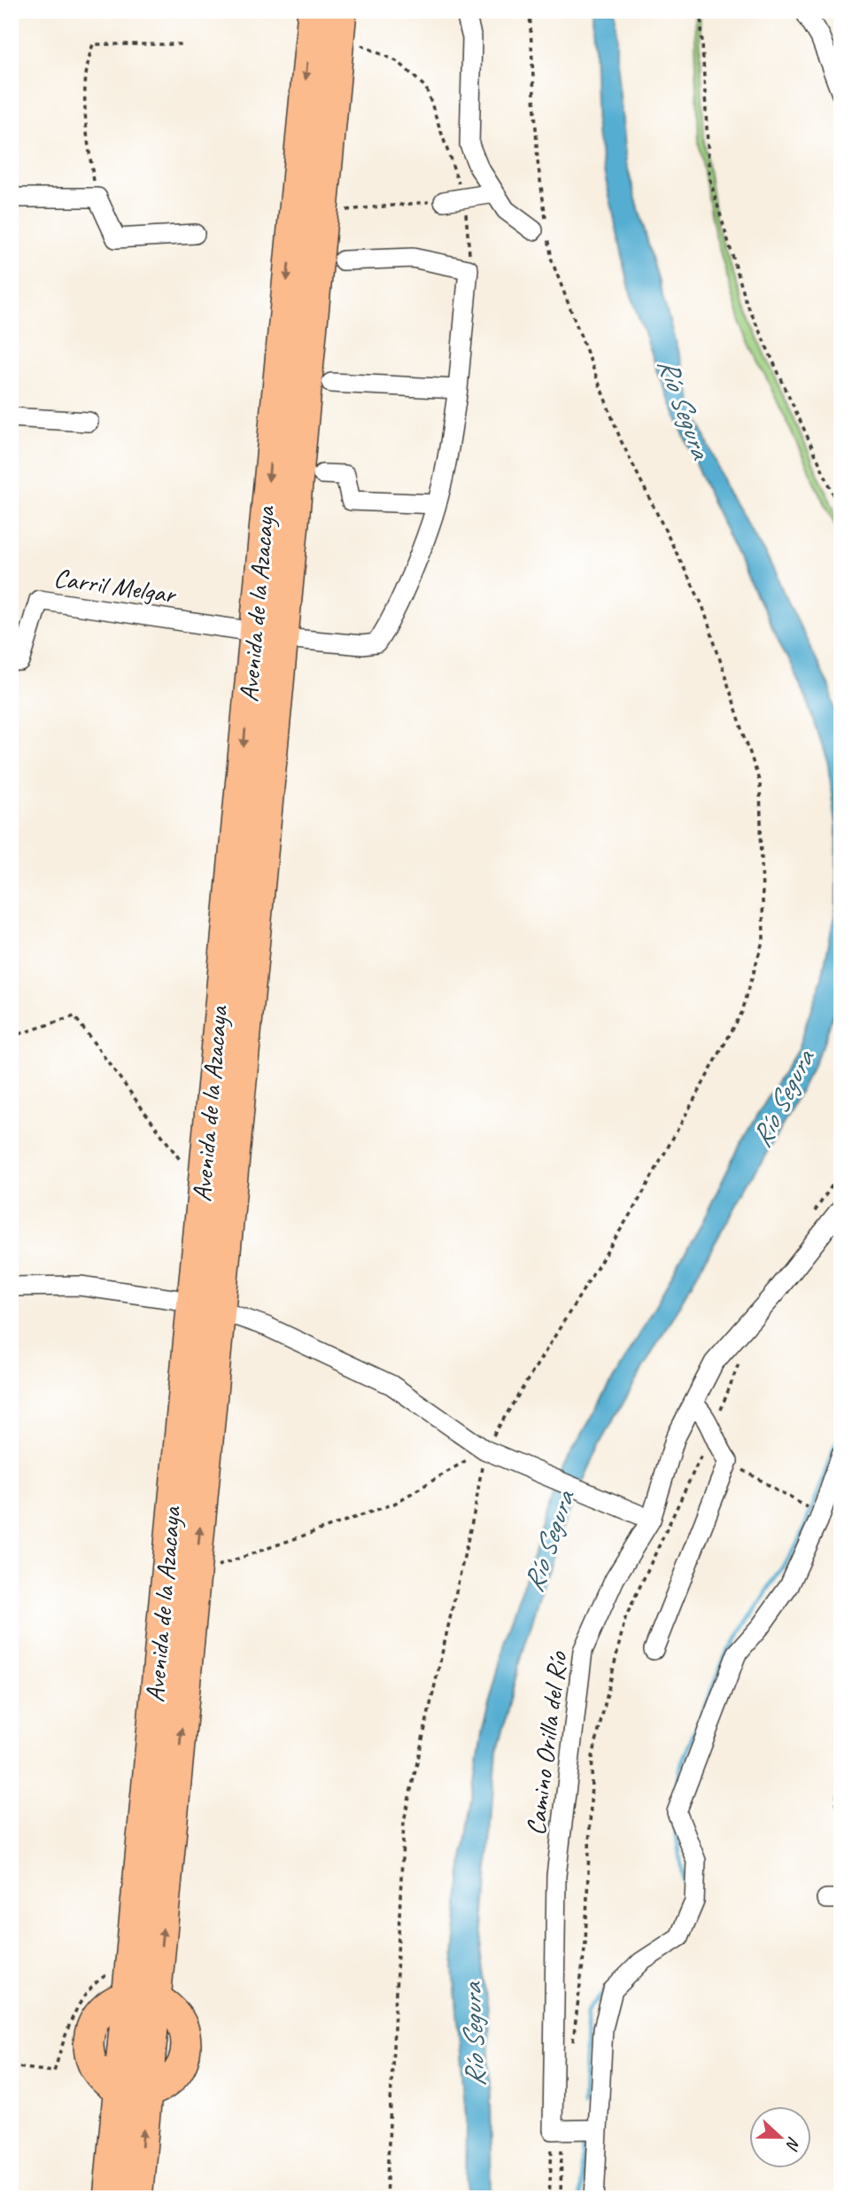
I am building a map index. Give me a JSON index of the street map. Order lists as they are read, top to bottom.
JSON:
{
  "streets": {
    "main road": ["Avenida de la Azacaya"],
    "street": ["Carril Melgar", "Camino Orilla del Río"]
  },
  "crossings": [
    ["Carril Melgar", "Avenida de la Azacaya"]
  ],
  "water": ["Río Segura"],
  "north": "right"
}
